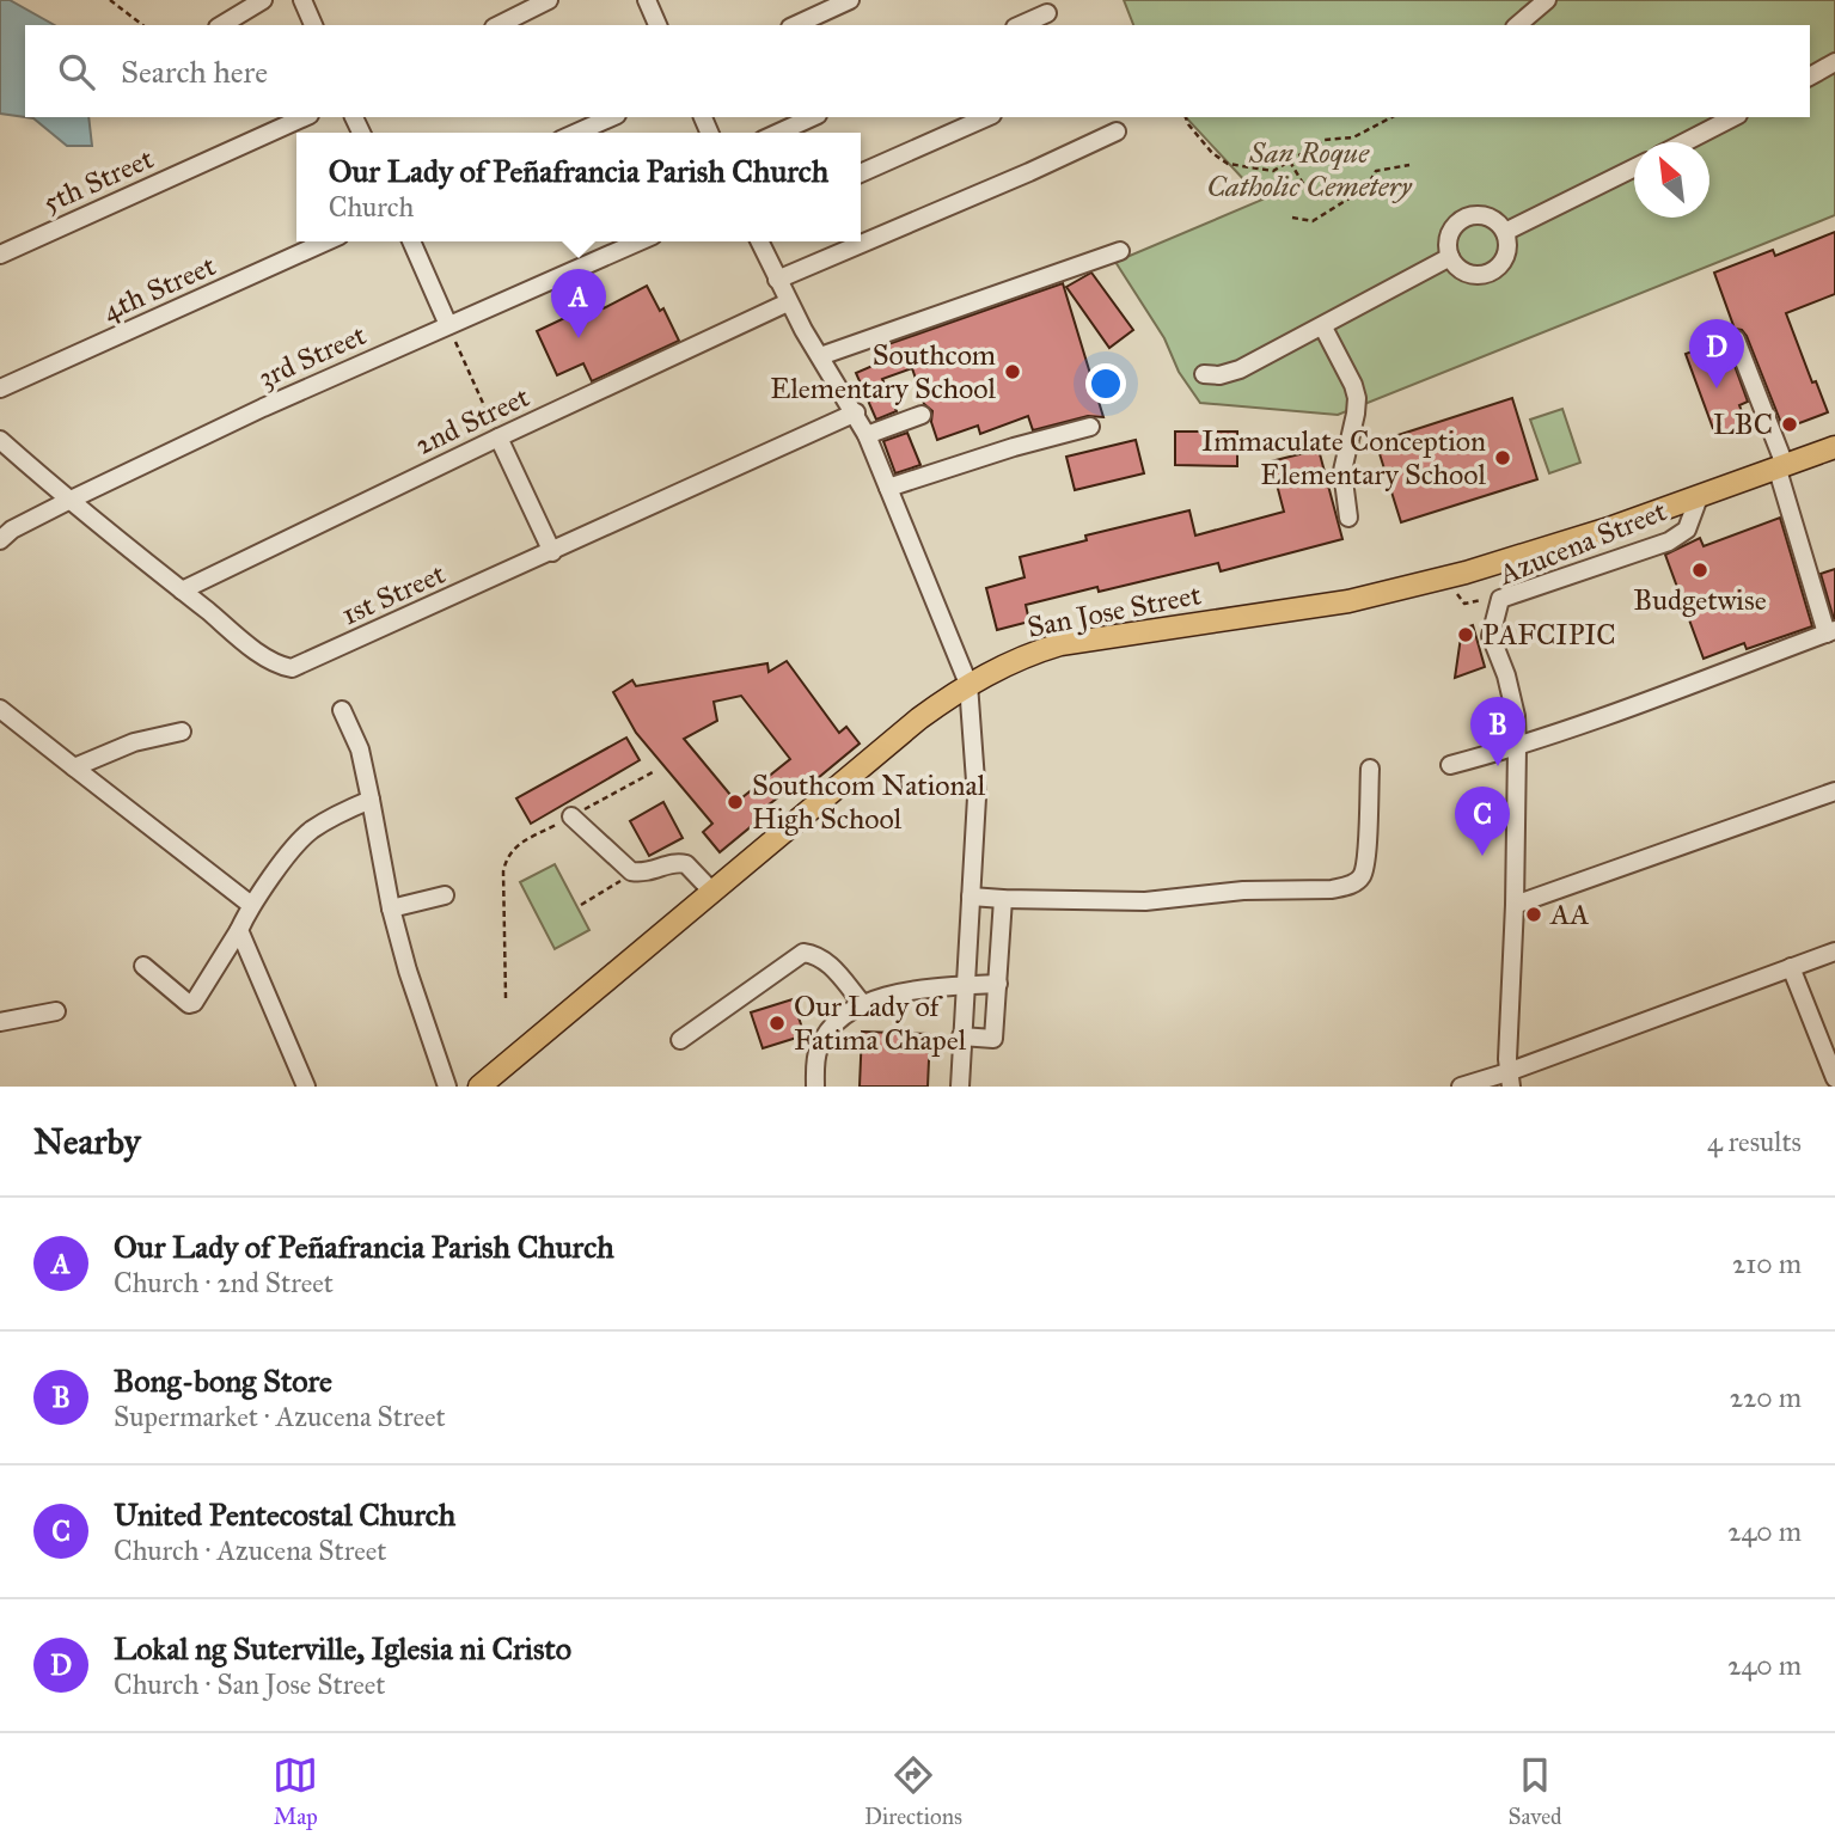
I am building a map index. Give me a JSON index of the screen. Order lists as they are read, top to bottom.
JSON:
{
  "streets": {
    "main road": ["San Jose Street"],
    "street": [
      "5th Street",
      "4th Street",
      "3rd Street",
      "2nd Street",
      "Azucena Street",
      "1st Street"
    ]
  },
  "crossings": [
    ["3rd Street", "1st Street"],
    ["2nd Street", "1st Street"],
    ["Azucena Street", "San Jose Street"]
  ],
  "parks": ["San Roque Catholic Cemetery"],
  "places": [
    "Southcom Elementary School",
    "LBC",
    "Immaculate Conception Elementary School",
    "Budgetwise",
    "PAFCIPIC",
    "Southcom National High School",
    "AA",
    "Our Lady of Fatima Chapel"
  ],
  "north": "top left",
  "page": {
    "search": "Search here",
    "popup": ["Our Lady of Peñafrancia Parish Church", "Church"],
    "pins": [
      "A",
      "D",
      "B",
      "C"
    ],
    "heading": ["Nearby", "4 results"],
    "list": [
      {
        "mark": "A",
        "name": "Our Lady of Peñafrancia Parish Church",
        "note": "Church · 2nd Street",
        "value": "210 m"
      },
      {
        "mark": "B",
        "name": "Bong-bong Store",
        "note": "Supermarket · Azucena Street",
        "value": "220 m"
      },
      {
        "mark": "C",
        "name": "United Pentecostal Church",
        "note": "Church · Azucena Street",
        "value": "240 m"
      },
      {
        "mark": "D",
        "name": "Lokal ng Suterville, Iglesia ni Cristo",
        "note": "Church · San Jose Street",
        "value": "240 m"
      }
    ],
    "nav": ["Map", "Directions", "Saved"]
  }
}
